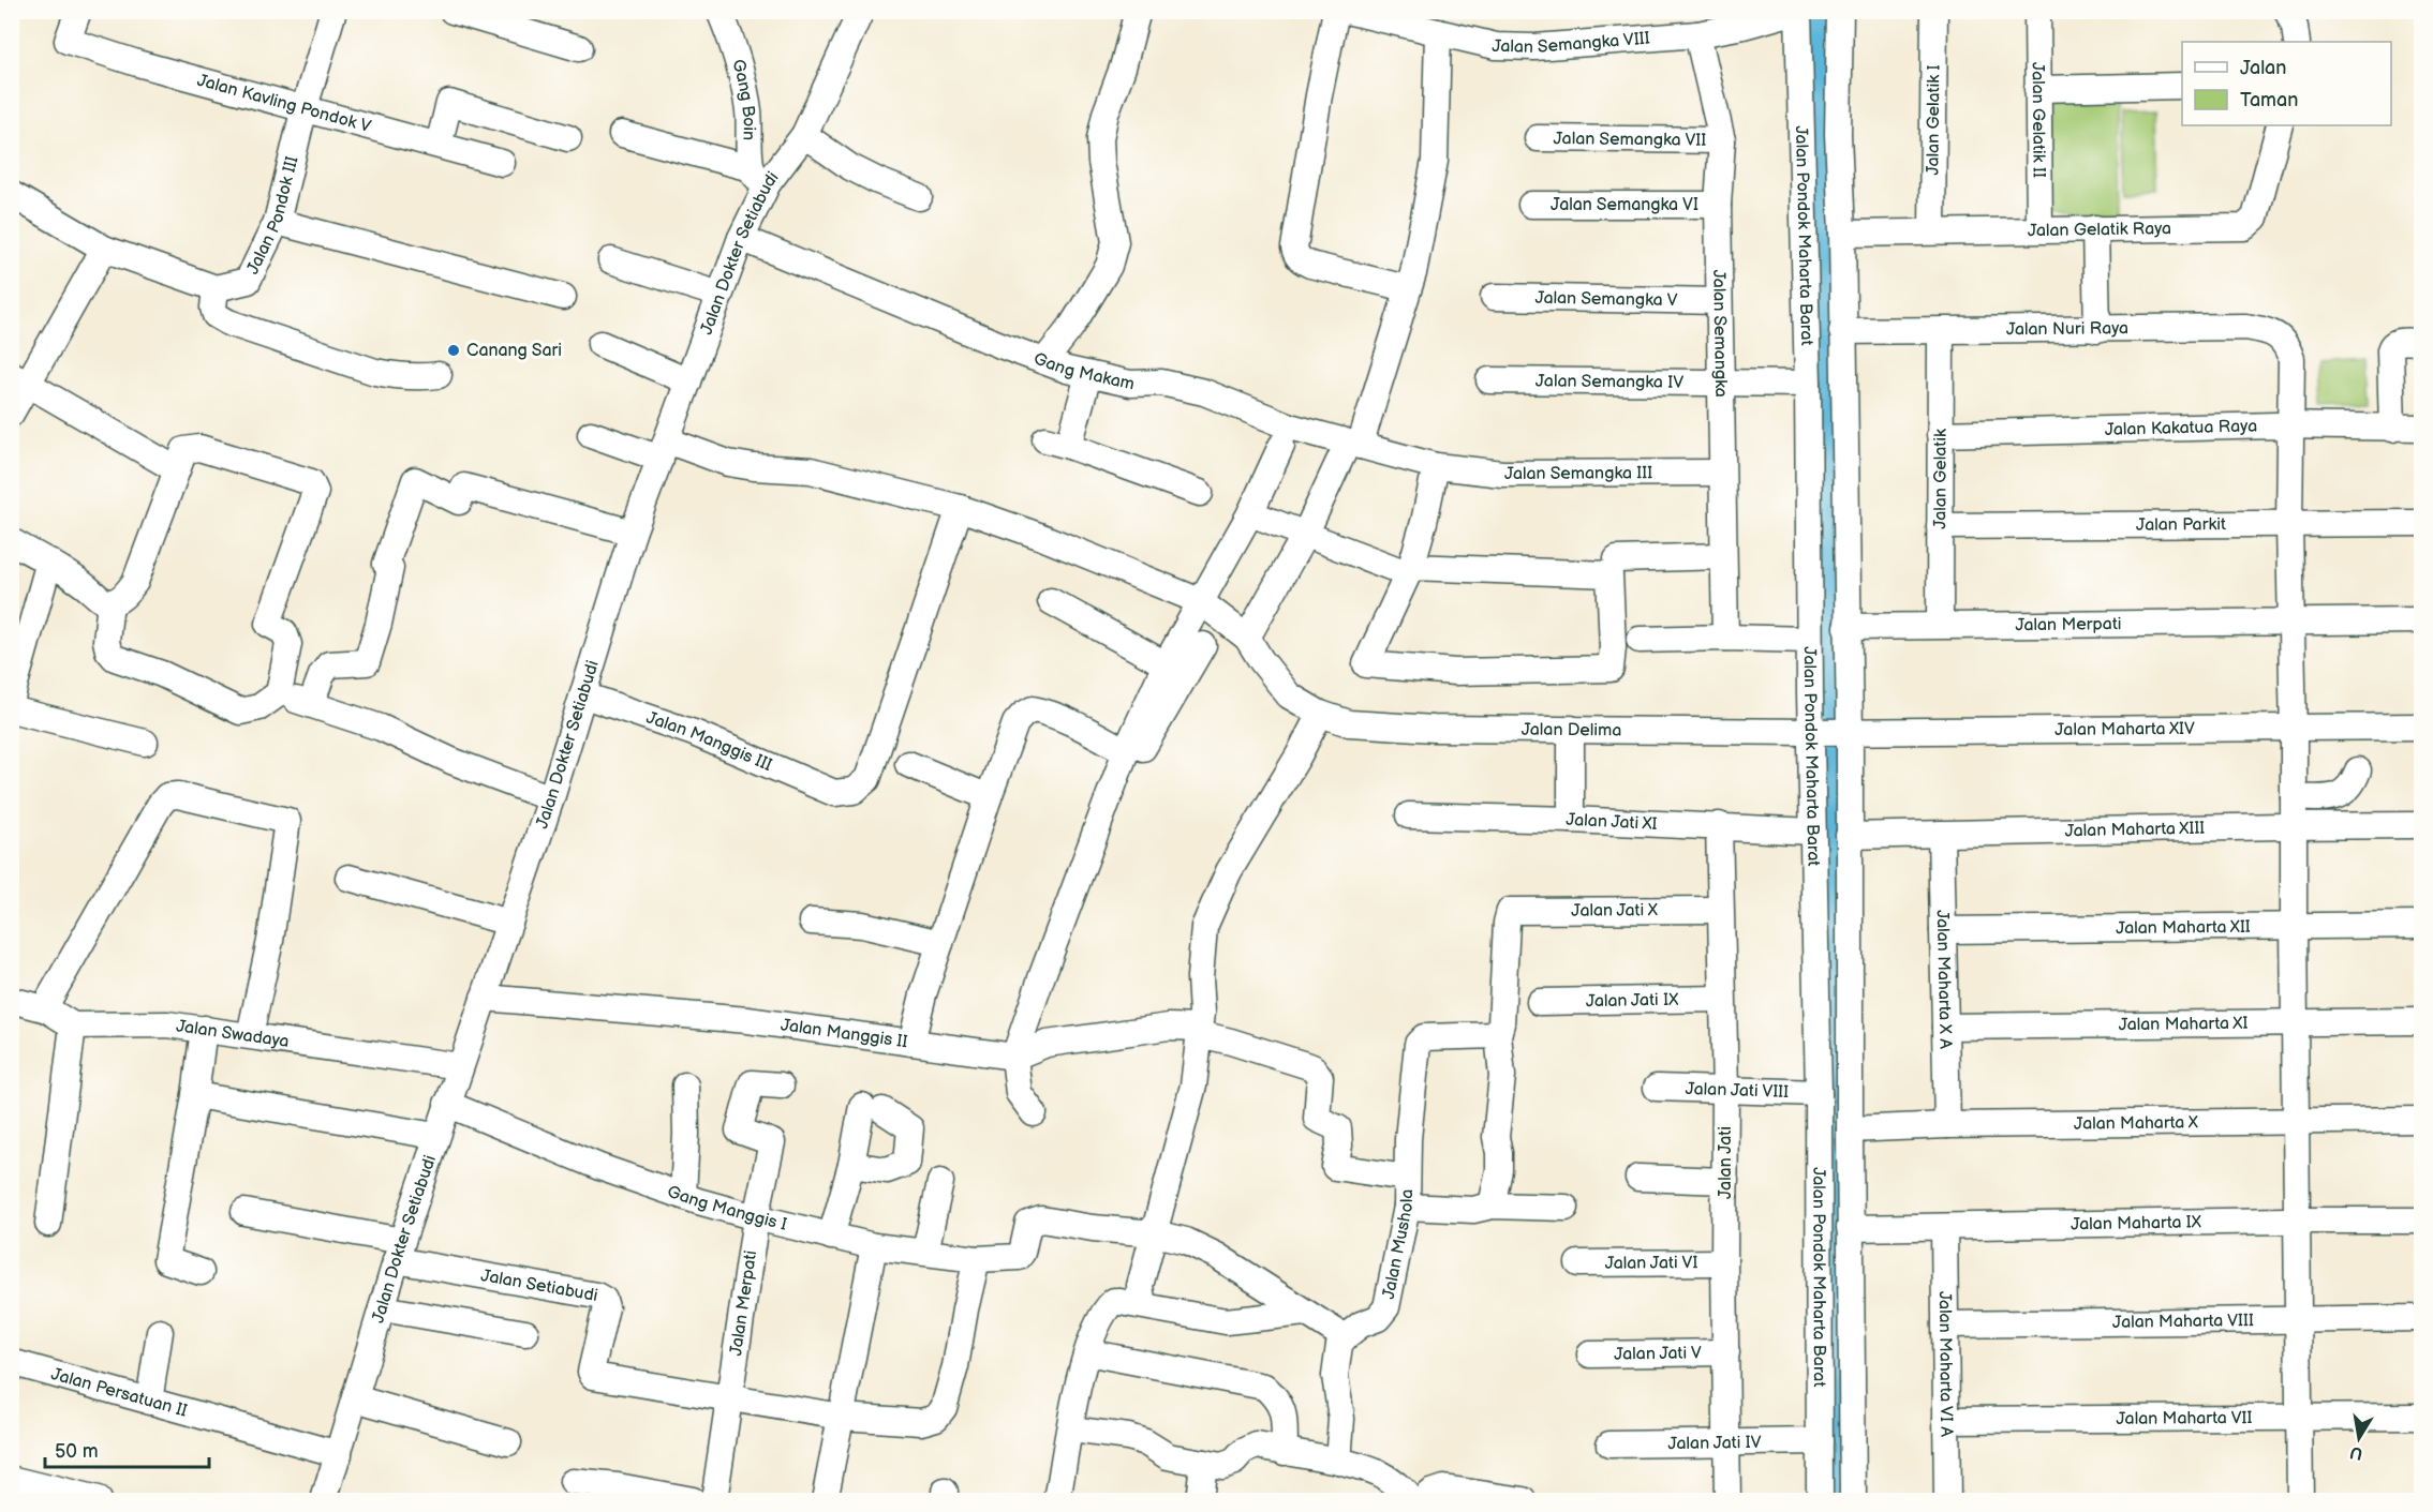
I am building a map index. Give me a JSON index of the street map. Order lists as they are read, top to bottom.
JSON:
{
  "streets": {
    "street": [
      "Jalan Semangka VIII",
      "Gang Boin",
      "Jalan Kavling Pondok V",
      "Jalan Gelatik II",
      "Jalan Gelatik I",
      "Jalan Semangka VII",
      "Jalan Semangka VI",
      "Jalan Pondok III",
      "Jalan Gelatik Raya",
      "Jalan Pondok Maharta Barat",
      "Jalan Dokter Setiabudi",
      "Jalan Semangka V",
      "Jalan Nuri Raya",
      "Jalan Semangka",
      "Gang Makam",
      "Jalan Semangka IV",
      "Jalan Kakatua Raya",
      "Jalan Semangka III",
      "Jalan Gelatik",
      "Jalan Parkit",
      "Jalan Merpati",
      "Jalan Delima",
      "Jalan Maharta XIV",
      "Jalan Manggis III",
      "Jalan Jati XI",
      "Jalan Maharta XIII",
      "Jalan Jati X",
      "Jalan Maharta XII",
      "Jalan Maharta X A",
      "Jalan Jati IX",
      "Jalan Maharta XI",
      "Jalan Manggis II",
      "Jalan Swadaya",
      "Jalan Jati VIII",
      "Jalan Maharta X",
      "Jalan Jati",
      "Gang Manggis I",
      "Jalan Maharta IX",
      "Jalan Mushola",
      "Jalan Jati VI",
      "Jalan Setiabudi",
      "Jalan Maharta VIII",
      "Jalan Jati V",
      "Jalan Maharta VI A",
      "Jalan Persatuan II",
      "Jalan Maharta VII",
      "Jalan Jati IV"
    ]
  },
  "crossings": [
    ["Jalan Semangka VIII", "Jalan Pondok Maharta Barat"],
    ["Jalan Semangka VIII", "Jalan Semangka"],
    ["Gang Boin", "Jalan Dokter Setiabudi"],
    ["Jalan Kavling Pondok V", "Jalan Pondok III"],
    ["Jalan Gelatik II", "Jalan Gelatik Raya"],
    ["Jalan Gelatik I", "Jalan Gelatik Raya"],
    ["Jalan Semangka VII", "Jalan Semangka"],
    ["Jalan Semangka VI", "Jalan Semangka"],
    ["Jalan Gelatik Raya", "Jalan Pondok Maharta Barat"],
    ["Jalan Pondok Maharta Barat", "Jalan Nuri Raya"],
    ["Jalan Pondok Maharta Barat", "Jalan Semangka IV"],
    ["Jalan Pondok Maharta Barat", "Jalan Merpati"],
    ["Jalan Pondok Maharta Barat", "Jalan Delima"],
    ["Jalan Pondok Maharta Barat", "Jalan Maharta XIV"],
    ["Jalan Pondok Maharta Barat", "Jalan Jati XI"],
    ["Jalan Pondok Maharta Barat", "Jalan Maharta XIII"],
    ["Jalan Pondok Maharta Barat", "Jalan Jati VIII"],
    ["Jalan Pondok Maharta Barat", "Jalan Maharta X"],
    ["Jalan Pondok Maharta Barat", "Jalan Maharta IX"],
    ["Jalan Pondok Maharta Barat", "Jalan Jati IV"],
    ["Jalan Dokter Setiabudi", "Gang Makam"],
    ["Jalan Dokter Setiabudi", "Jalan Delima"],
    ["Jalan Dokter Setiabudi", "Jalan Manggis III"],
    ["Jalan Dokter Setiabudi", "Jalan Manggis II"],
    ["Jalan Dokter Setiabudi", "Jalan Swadaya"],
    ["Jalan Dokter Setiabudi", "Gang Manggis I"],
    ["Jalan Dokter Setiabudi", "Jalan Setiabudi"],
    ["Jalan Dokter Setiabudi", "Jalan Persatuan II"],
    ["Jalan Semangka V", "Jalan Semangka"],
    ["Jalan Nuri Raya", "Jalan Kakatua Raya"],
    ["Jalan Nuri Raya", "Jalan Gelatik"],
    ["Jalan Semangka", "Jalan Semangka IV"],
    ["Jalan Semangka", "Jalan Semangka III"],
    ["Gang Makam", "Jalan Semangka III"],
    ["Jalan Kakatua Raya", "Jalan Gelatik"],
    ["Jalan Gelatik", "Jalan Parkit"],
    ["Jalan Gelatik", "Jalan Merpati"],
    ["Jalan Merpati", "Gang Manggis I"],
    ["Jalan Merpati", "Jalan Setiabudi"],
    ["Jalan Delima", "Jalan Maharta XIV"],
    ["Jalan Delima", "Jalan Manggis III"],
    ["Jalan Jati XI", "Jalan Jati"],
    ["Jalan Maharta XIII", "Jalan Maharta X A"],
    ["Jalan Jati X", "Jalan Jati"],
    ["Jalan Jati X", "Jalan Mushola"],
    ["Jalan Maharta XII", "Jalan Maharta X A"],
    ["Jalan Maharta X A", "Jalan Maharta XI"],
    ["Jalan Maharta X A", "Jalan Maharta X"],
    ["Jalan Jati IX", "Jalan Jati"],
    ["Jalan Manggis II", "Jalan Mushola"],
    ["Jalan Jati VIII", "Jalan Jati"],
    ["Jalan Jati", "Jalan Jati VI"],
    ["Jalan Jati", "Jalan Jati V"],
    ["Jalan Jati", "Jalan Jati IV"],
    ["Jalan Maharta IX", "Jalan Maharta VI A"],
    ["Jalan Maharta VIII", "Jalan Maharta VI A"],
    ["Jalan Maharta VI A", "Jalan Maharta VII"]
  ],
  "places": ["Canang Sari"],
  "legend": ["Jalan", "Taman"],
  "scale_bar": "50 m",
  "north": "bottom"
}
